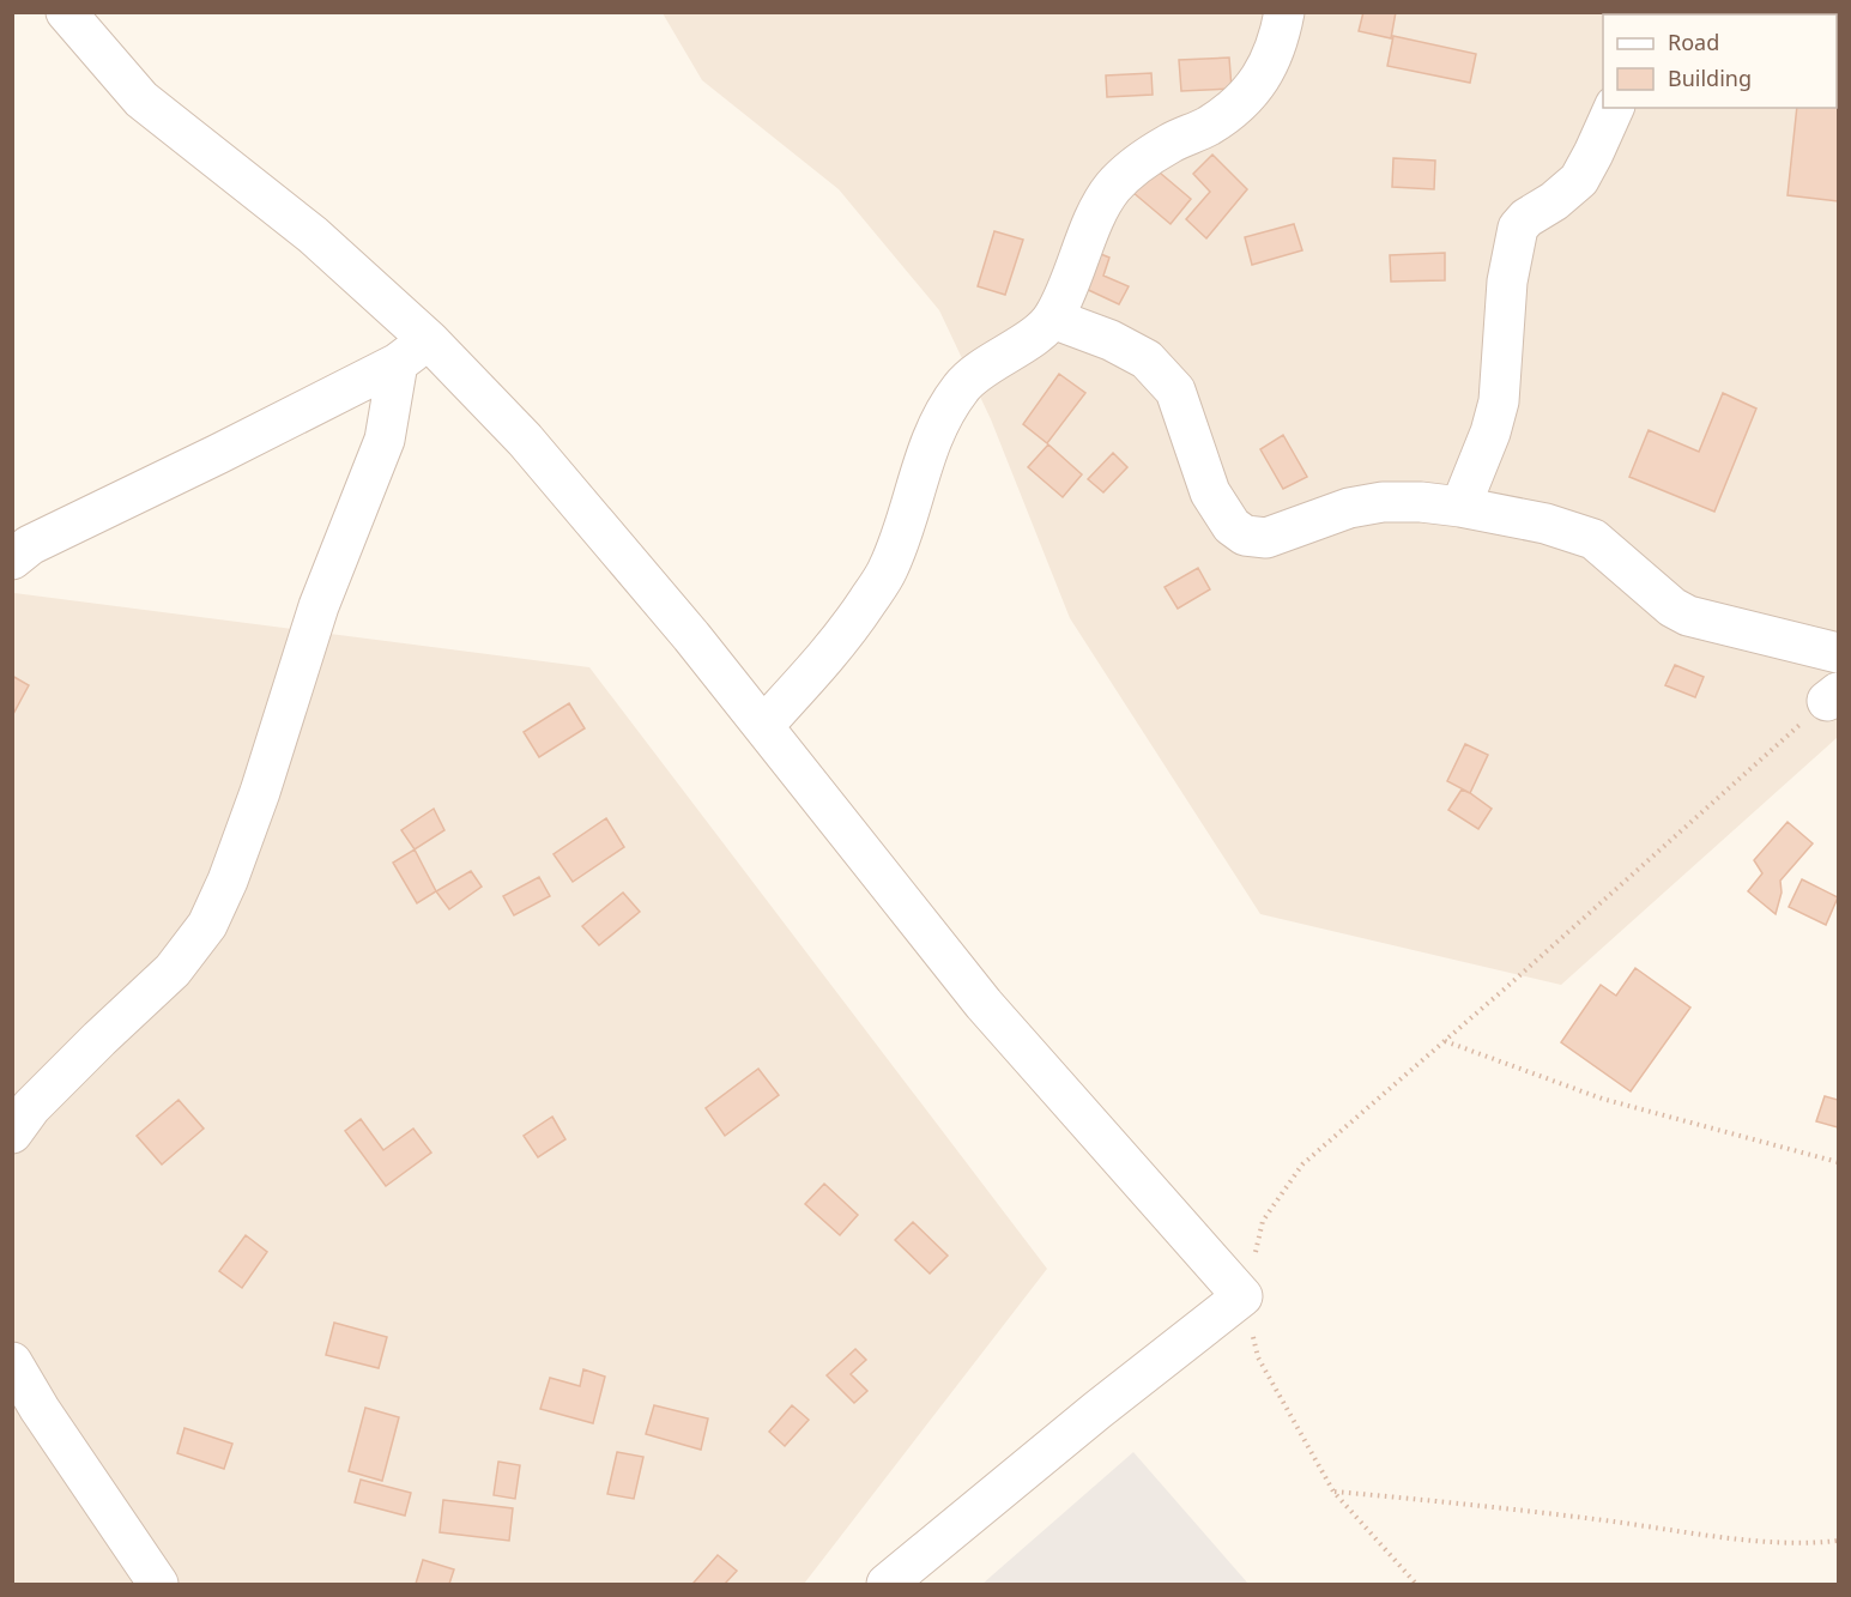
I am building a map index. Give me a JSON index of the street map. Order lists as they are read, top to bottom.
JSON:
{
  "legend": ["Road", "Building"]
}
